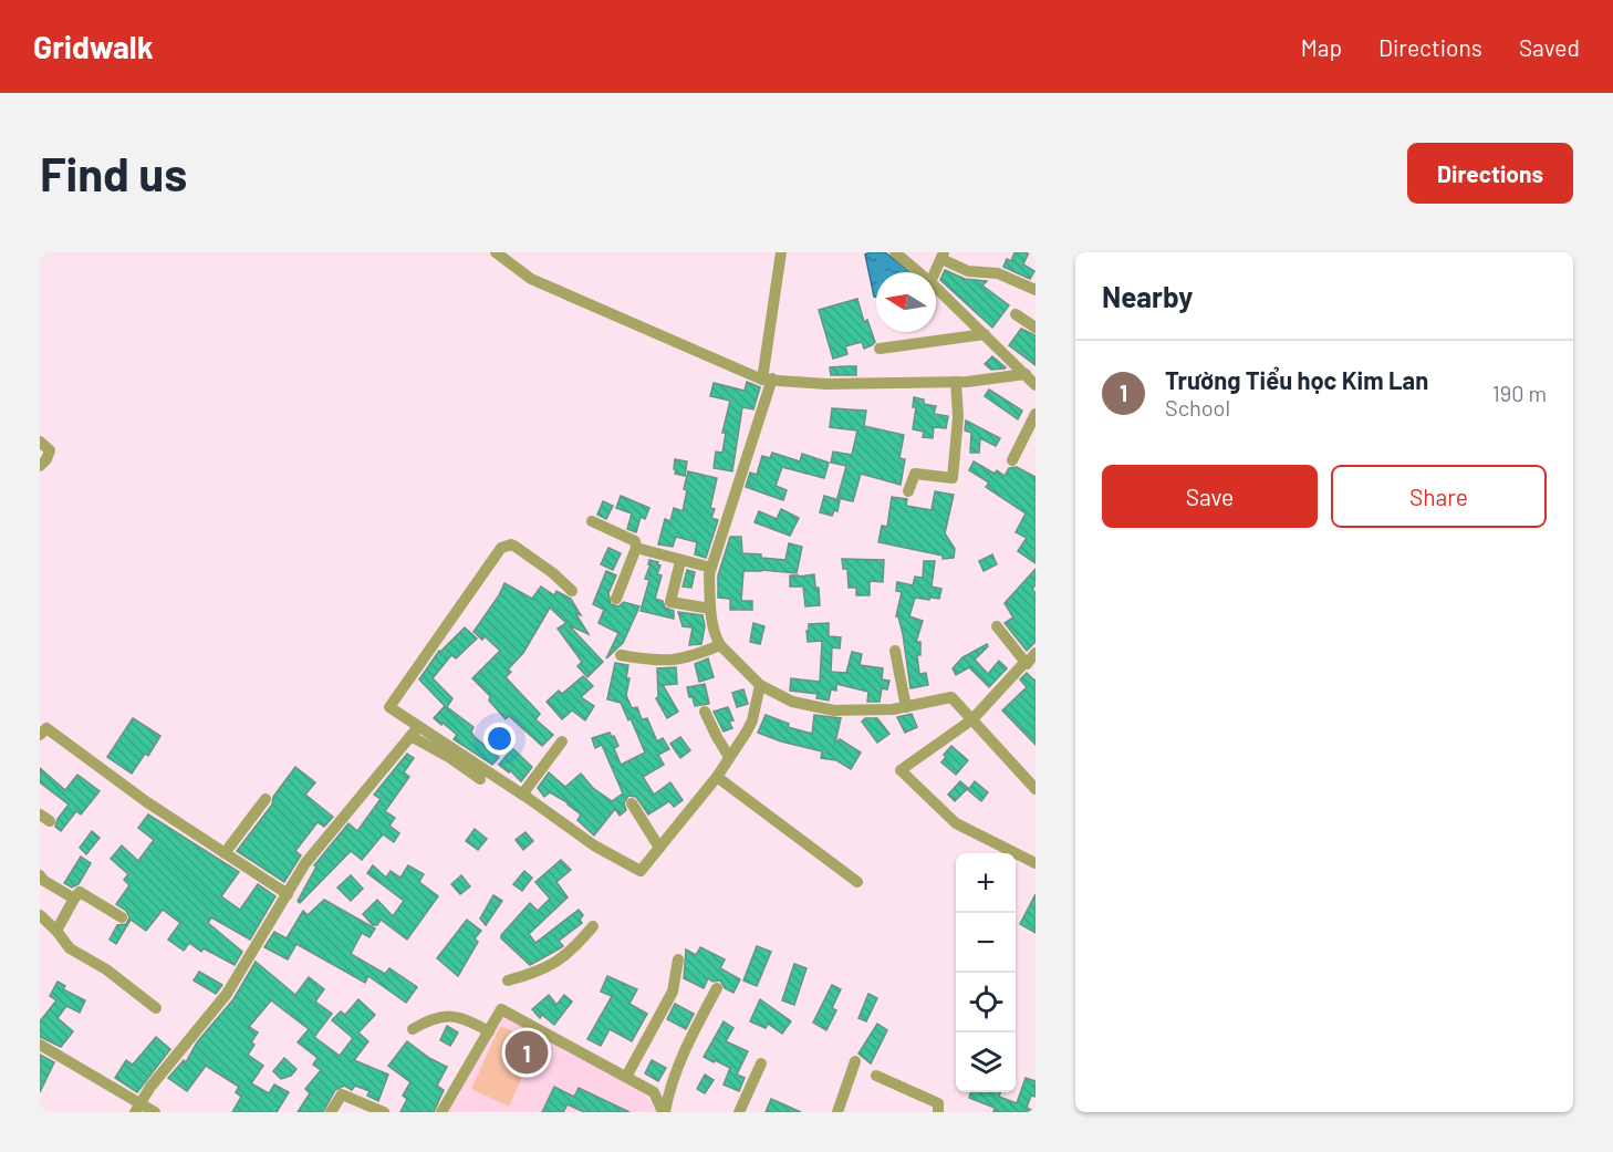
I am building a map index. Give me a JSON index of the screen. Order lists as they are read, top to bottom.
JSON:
{
  "north": "left",
  "page": {
    "header": "Gridwalk",
    "nav": ["Map", "Directions", "Saved"],
    "buttons": [
      "Directions",
      ["Save", "Share"]
    ],
    "title": "Find us",
    "heading": "Nearby",
    "list": [
      {
        "mark": "1",
        "name": "Trường Tiểu học Kim Lan",
        "note": "School",
        "value": "190 m"
      }
    ],
    "map_buttons": ["+", "−"],
    "pins": "1"
  }
}
